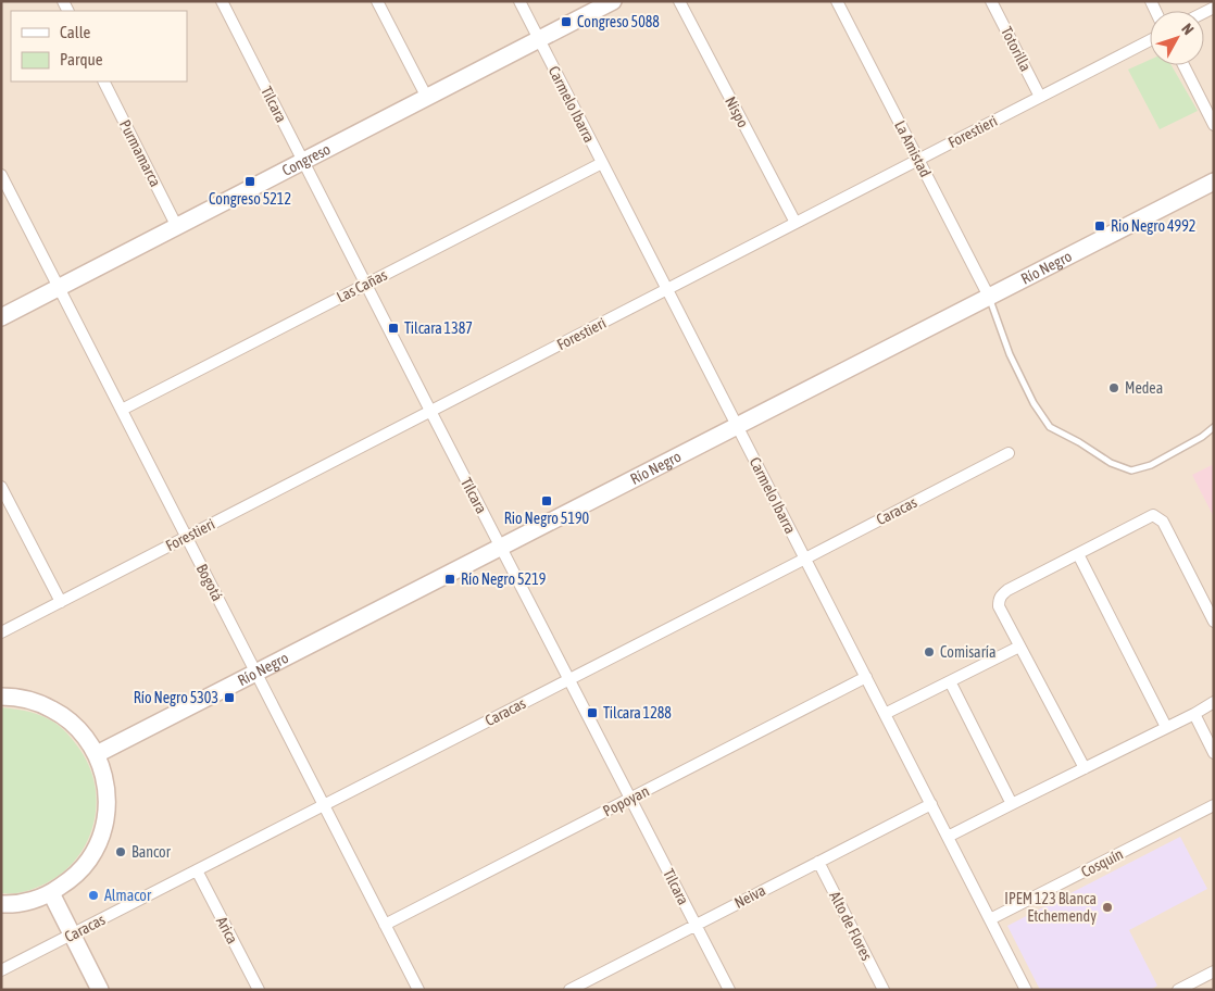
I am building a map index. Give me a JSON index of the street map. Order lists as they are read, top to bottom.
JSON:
{
  "streets": {
    "main road": ["Congreso", "Río Negro"],
    "street": [
      "Totorilla",
      "Tilcara",
      "Carmelo Ibarra",
      "Nispo",
      "Forestieri",
      "La Amistad",
      "Purmamarca",
      "Las Cañas",
      "Caracas",
      "Bogotá",
      "Popoyan",
      "Cosquín",
      "Neiva",
      "Alto de Flores",
      "Arica"
    ]
  },
  "crossings": [
    ["Totorilla", "Forestieri"],
    ["Tilcara", "Forestieri"],
    ["Tilcara", "Congreso"],
    ["Tilcara", "Río Negro"],
    ["Tilcara", "Las Cañas"],
    ["Tilcara", "Caracas"],
    ["Tilcara", "Popoyan"],
    ["Tilcara", "Neiva"],
    ["Carmelo Ibarra", "Forestieri"],
    ["Carmelo Ibarra", "Congreso"],
    ["Carmelo Ibarra", "Río Negro"],
    ["Carmelo Ibarra", "Las Cañas"],
    ["Carmelo Ibarra", "Caracas"],
    ["Carmelo Ibarra", "Popoyan"],
    ["Carmelo Ibarra", "Cosquín"],
    ["Carmelo Ibarra", "Neiva"],
    ["Nispo", "Forestieri"],
    ["Forestieri", "La Amistad"],
    ["Forestieri", "Bogotá"],
    ["La Amistad", "Río Negro"],
    ["Purmamarca", "Congreso"],
    ["Congreso", "Bogotá"],
    ["Río Negro", "Bogotá"],
    ["Las Cañas", "Bogotá"],
    ["Caracas", "Bogotá"],
    ["Caracas", "Arica"],
    ["Bogotá", "Popoyan"],
    ["Neiva", "Alto de Flores"]
  ],
  "places": {
    "transit": [
      "Congreso 5088",
      "Congreso 5212",
      "Rio Negro 4992",
      "Tilcara 1387",
      "Rio Negro 5190",
      "Río Negro 5219",
      "Río Negro 5303",
      "Tilcara 1288"
    ],
    "other": [
      "Medea",
      "Comisaría",
      "Bancor",
      "Almacor",
      "IPEM 123 Blanca Etchemendy"
    ]
  },
  "legend": ["Calle", "Parque"],
  "north": "top right"
}
